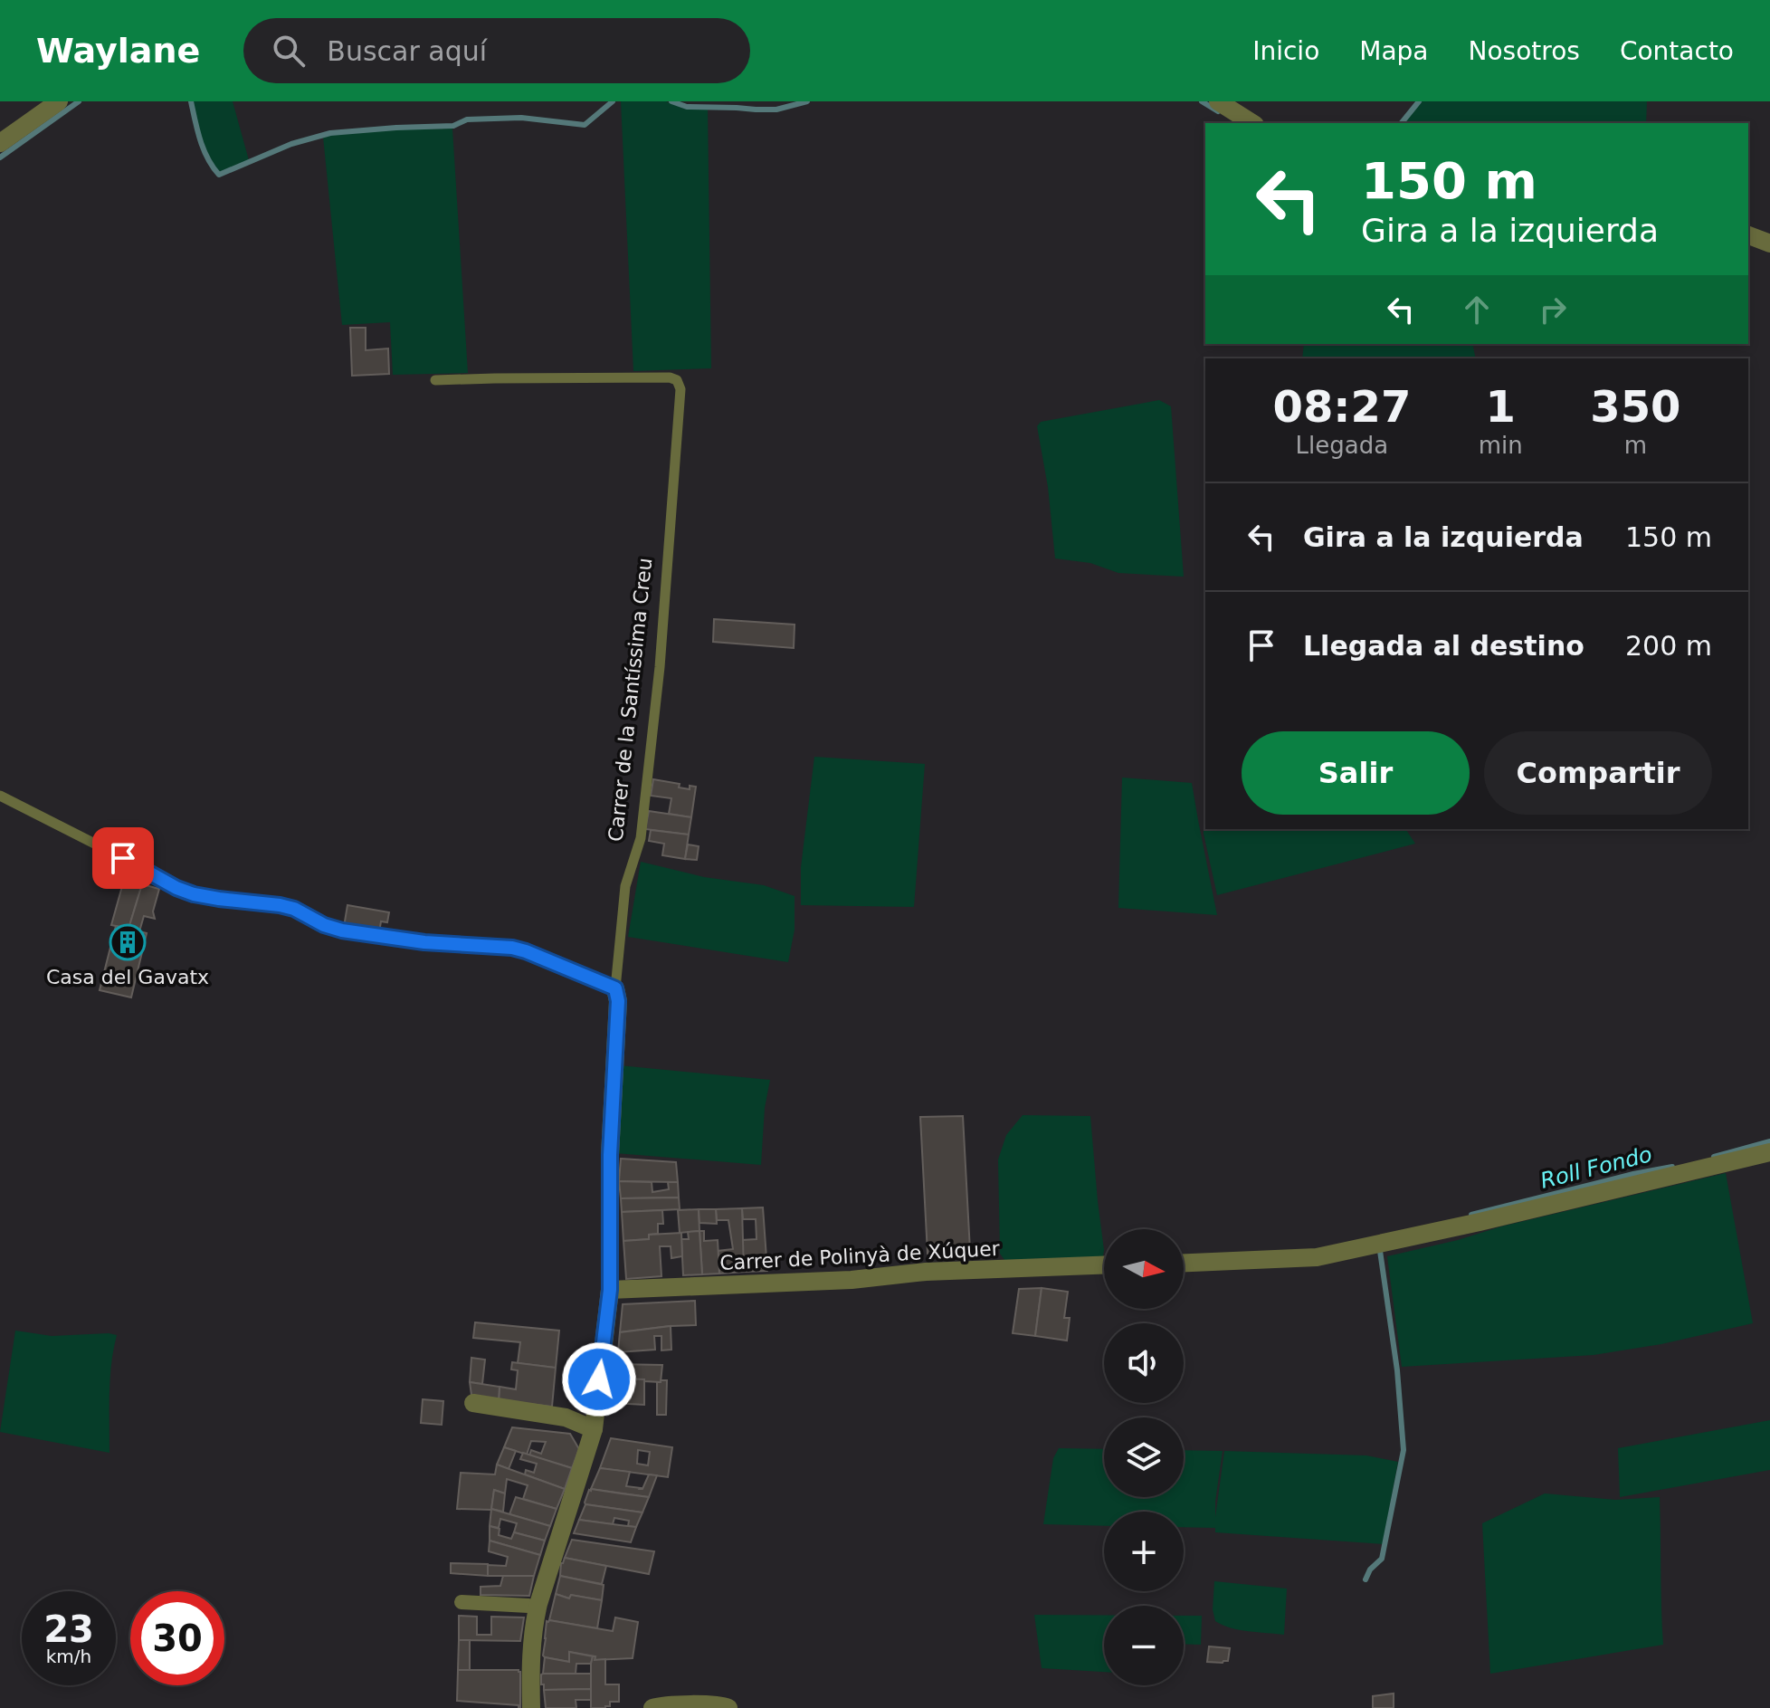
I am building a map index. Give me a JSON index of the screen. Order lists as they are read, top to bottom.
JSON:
{
  "streets": {
    "street": ["Carrer de la Santíssima Creu", "Carrer de Polinyà de Xúquer"]
  },
  "crossings": [
    ["Carrer de la Santíssima Creu", "Carrer de Polinyà de Xúquer"]
  ],
  "water": ["Roll Fondo"],
  "places": {
    "building": ["Casa del Gavatx"]
  },
  "north": "right",
  "page": {
    "header": "Waylane",
    "search": "Buscar aquí",
    "nav": [
      "Inicio",
      "Mapa",
      "Nosotros",
      "Contacto"
    ],
    "turn": ["150 m", "Gira a la izquierda"],
    "eta": [
      "08:27",
      "Llegada",
      "1",
      "min",
      "350",
      "m"
    ],
    "list": [
      {
        "name": "Gira a la izquierda",
        "value": "150 m"
      },
      {
        "name": "Llegada al destino",
        "value": "200 m"
      }
    ],
    "buttons": ["Salir", "Compartir"],
    "map_buttons": ["+", "−"],
    "speed": "23 km/h",
    "limit": "30"
  }
}
